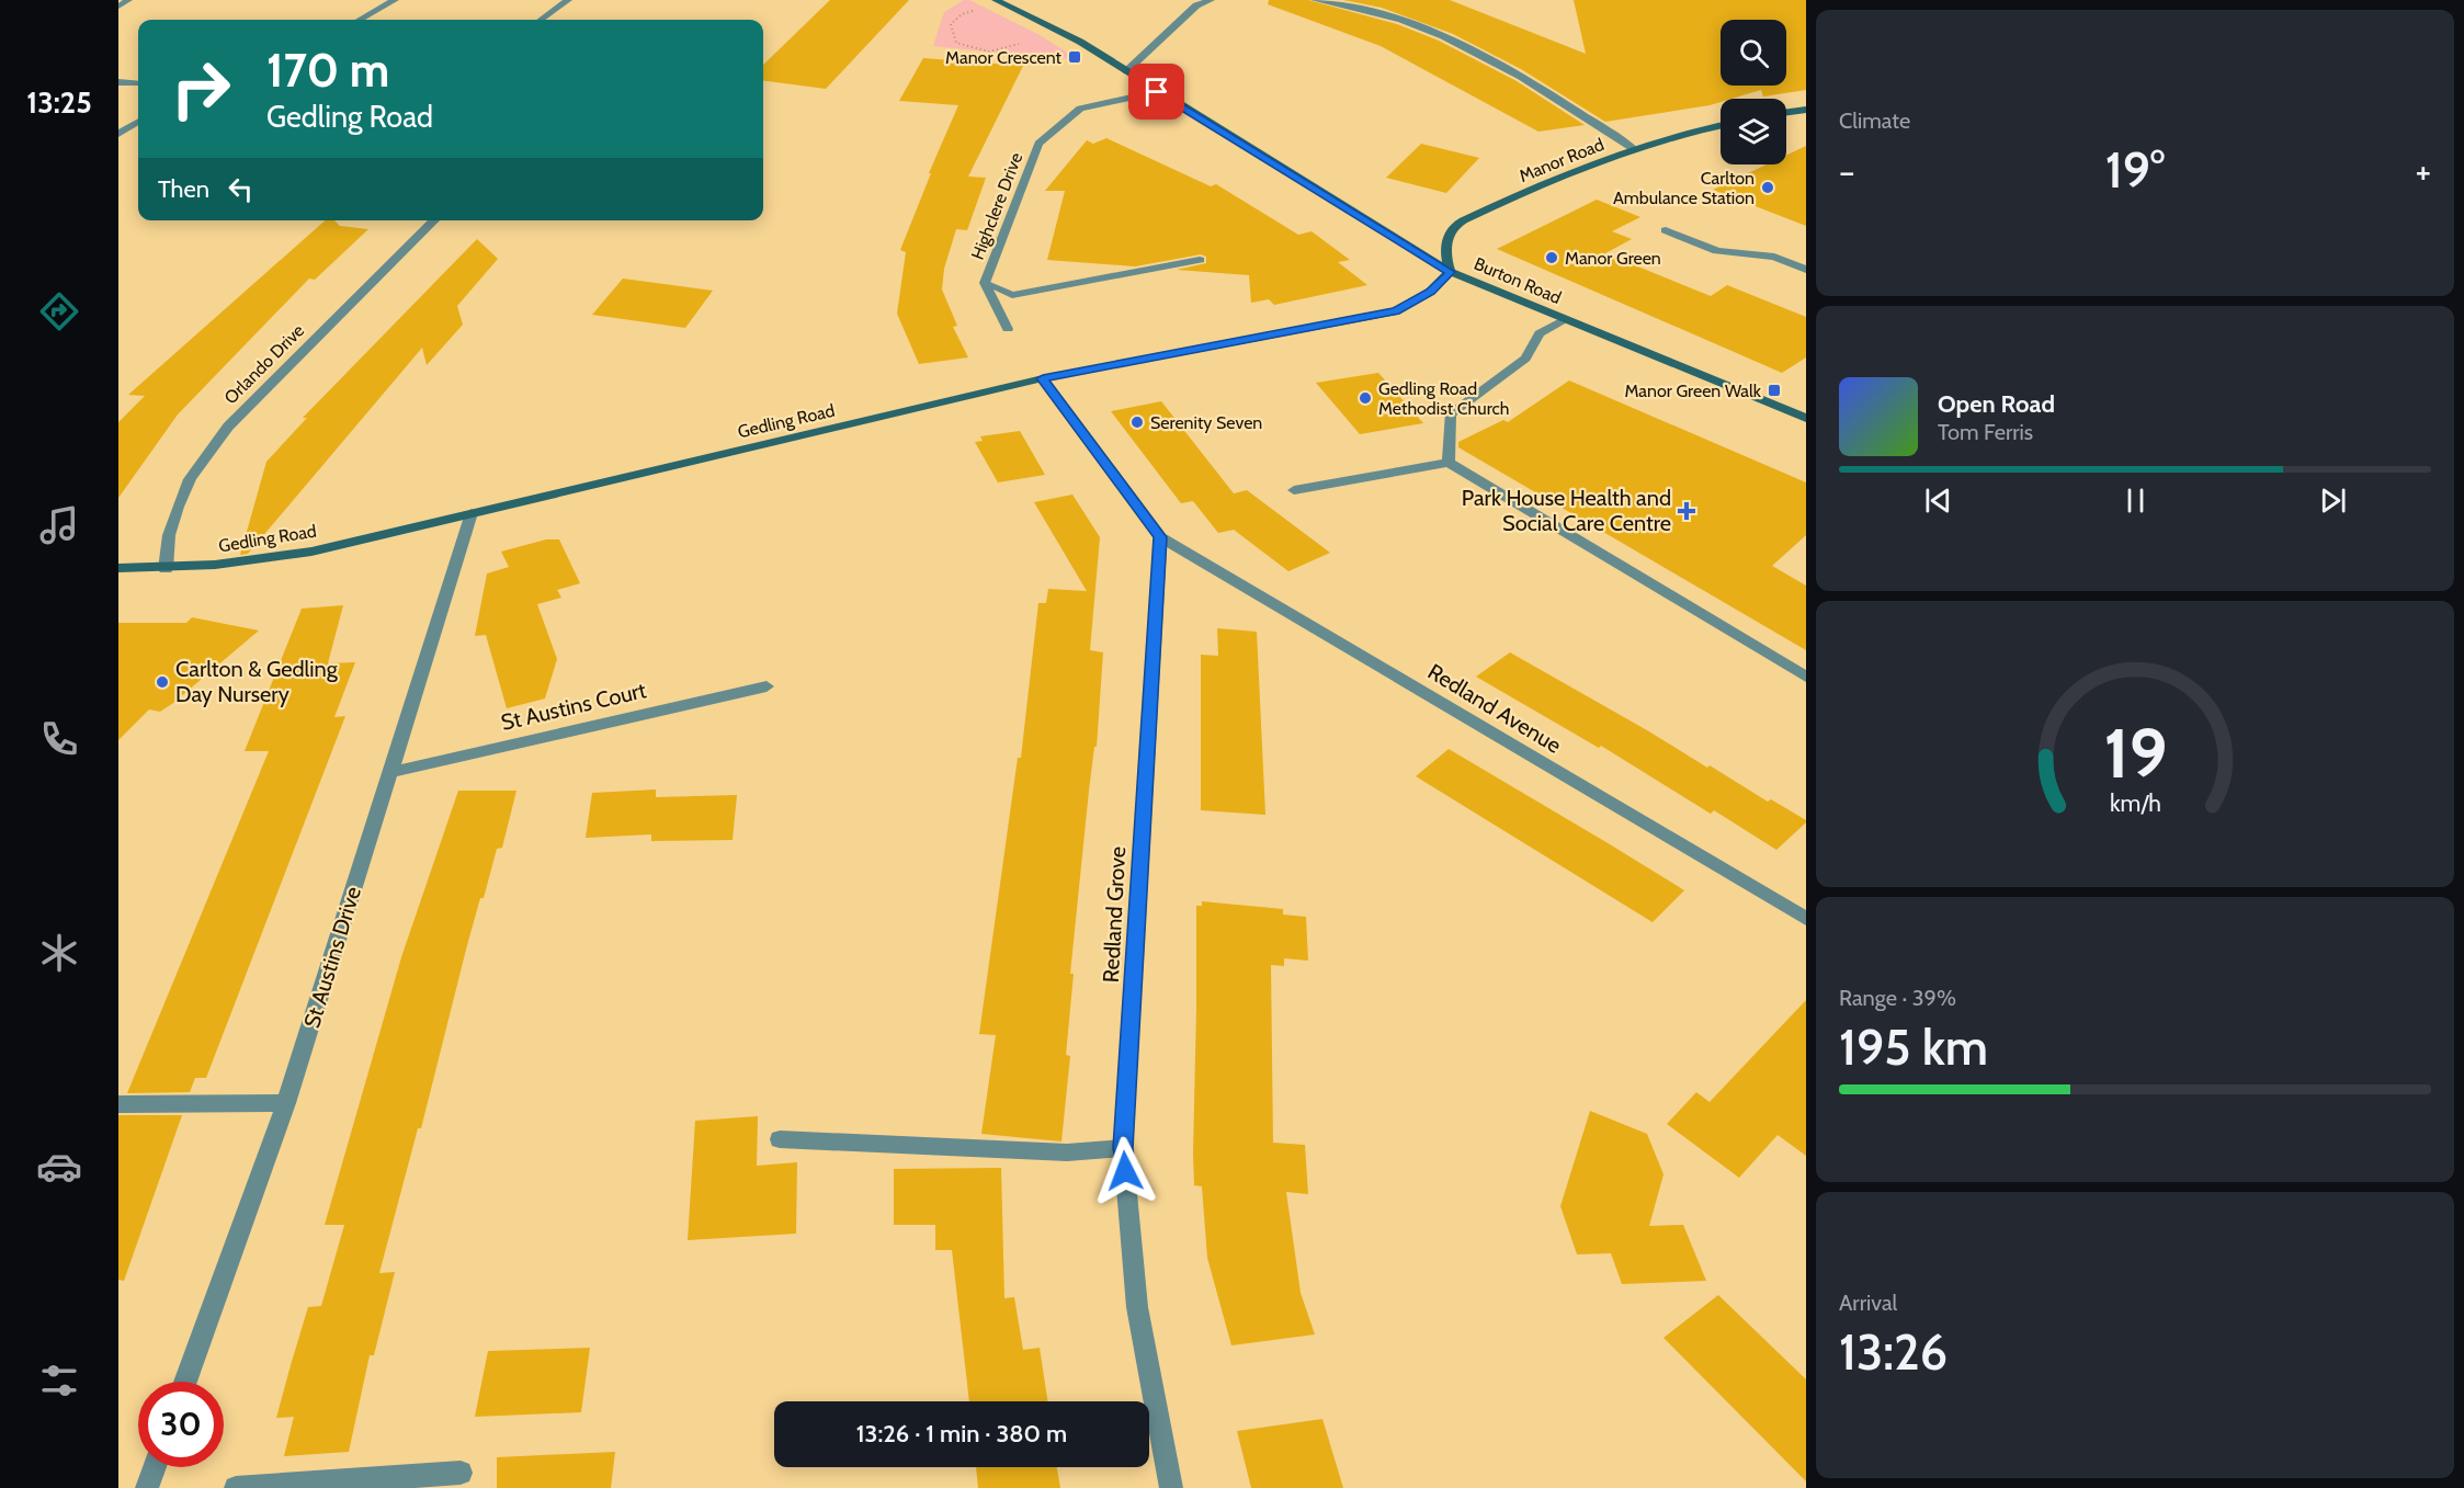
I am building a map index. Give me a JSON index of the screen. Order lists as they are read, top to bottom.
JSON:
{
  "streets": {
    "street": [
      "Manor Road",
      "Highclere Drive",
      "Burton Road",
      "Orlando Drive",
      "Gedling Road",
      "St Austins Court",
      "Redland Avenue",
      "Redland Grove",
      "St Austins Drive"
    ]
  },
  "crossings": [
    ["Manor Road", "Burton Road"],
    ["Manor Road", "Gedling Road"],
    ["Highclere Drive", "Burton Road"],
    ["Burton Road", "Gedling Road"],
    ["Orlando Drive", "Gedling Road"],
    ["Gedling Road", "St Austins Drive"],
    ["St Austins Court", "St Austins Drive"],
    ["Redland Avenue", "Redland Grove"]
  ],
  "places": {
    "transit": ["Manor Crescent", "Manor Green Walk"],
    "other": [
      "Carlton Ambulance Station",
      "Manor Green",
      "Gedling Road Methodist Church",
      "Serenity Seven",
      "Carlton & Gedling Day Nursery"
    ],
    "health": ["Park House Health and Social Care Centre"]
  },
  "page": {
    "tabs": "13:25",
    "tile": [
      "Climate",
      ["Range · 39%", "195 km"],
      ["Arrival", "13:26"]
    ],
    "turn": ["170 m", "Gedling Road"],
    "heat": ["−", "19°", "+"],
    "then": "Then",
    "song": ["Open Road", "Tom Ferris"],
    "limit": "30",
    "trip": "13:26 · 1 min · 380 m",
    "gauge": ["19", "km/h"]
  }
}
